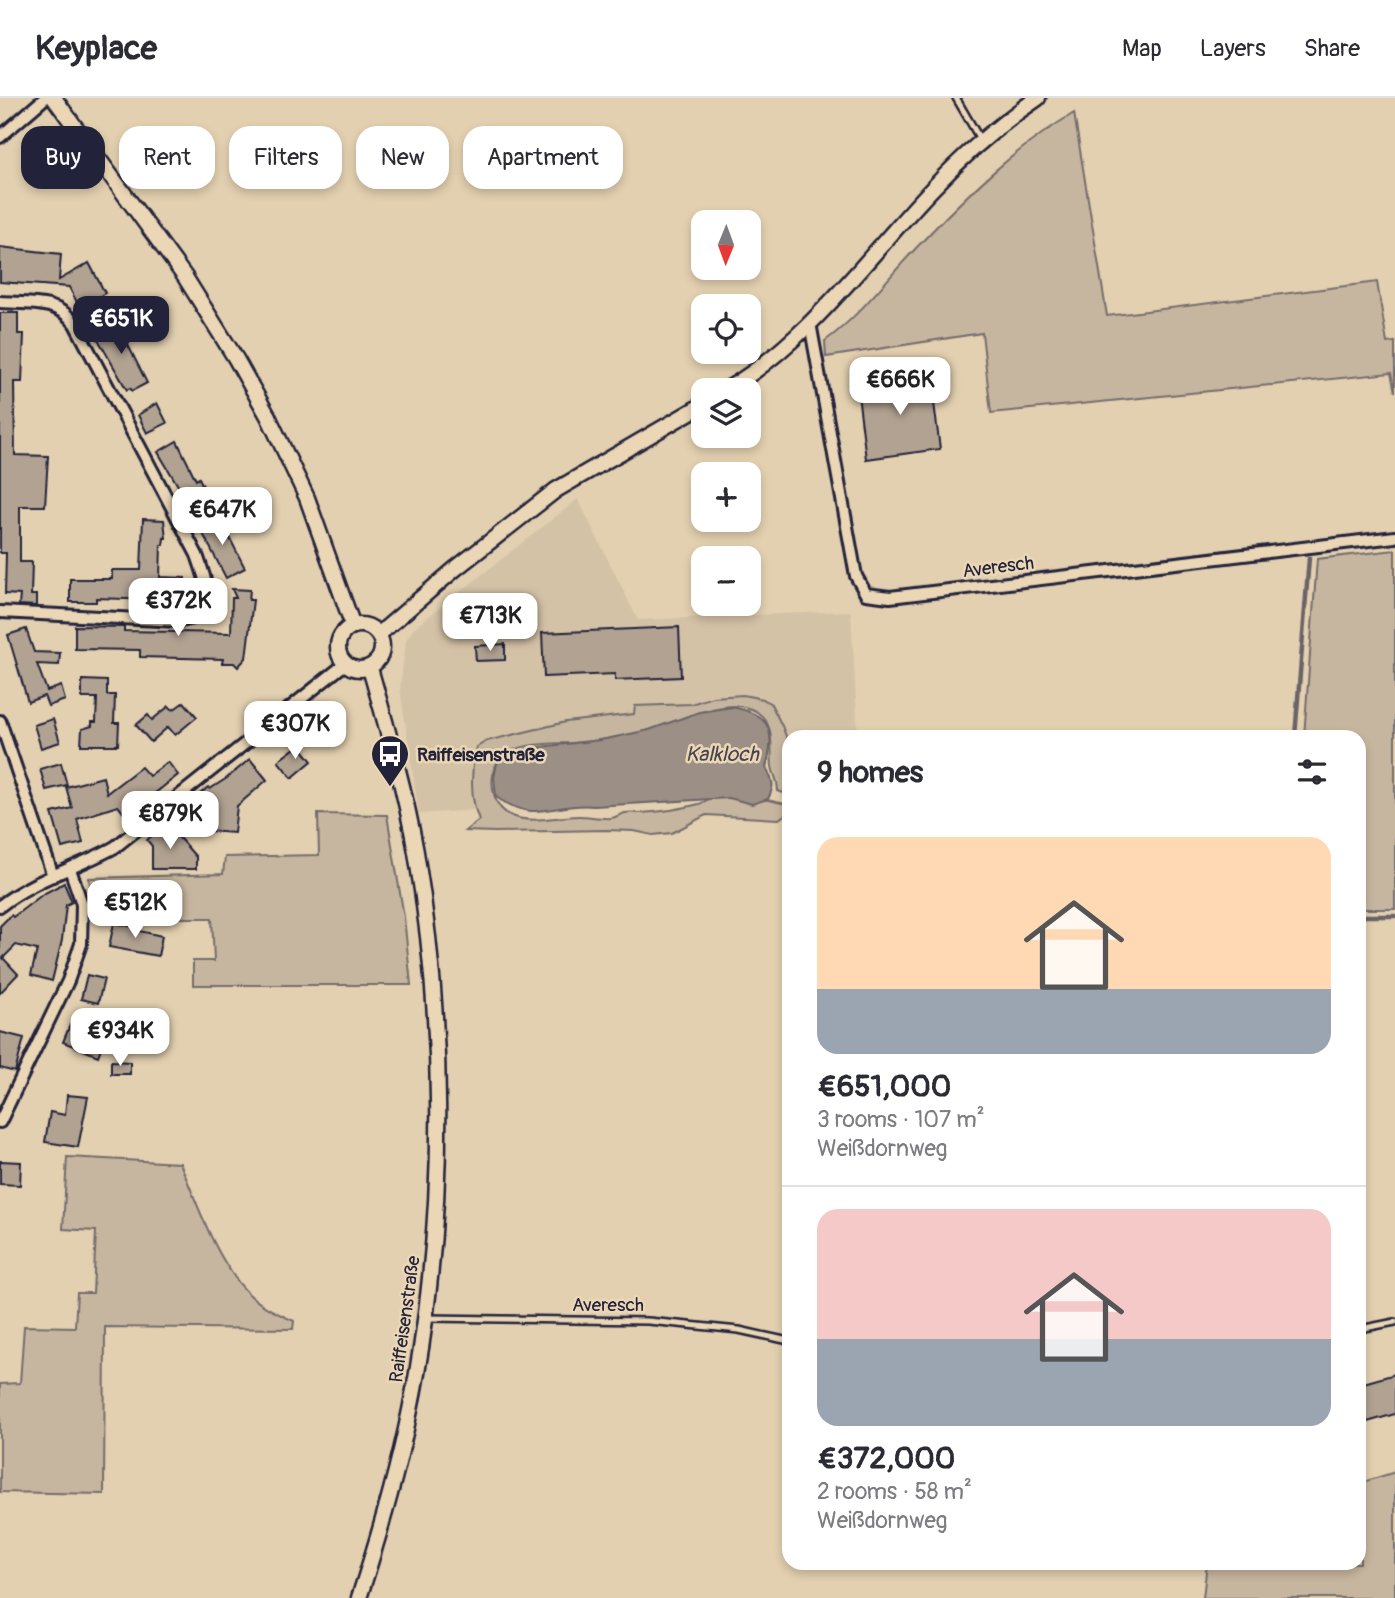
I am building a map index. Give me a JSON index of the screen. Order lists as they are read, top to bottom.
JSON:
{
  "streets": {
    "street": ["Averesch", "Raiffeisenstraße"]
  },
  "crossings": [
    ["Averesch", "Raiffeisenstraße"]
  ],
  "water": ["Kalkloch"],
  "places": {
    "bus stop": ["Raiffeisenstraße"]
  },
  "north": "bottom",
  "page": {
    "header": "Keyplace",
    "nav": ["Map", "Layers", "Share"],
    "chip": [
      "Buy",
      "Rent",
      "Filters",
      "New",
      "Apartment"
    ],
    "map_buttons": ["+", "−"],
    "price": [
      "€651K",
      "€666K",
      "€647K",
      "€372K",
      "€713K",
      "€307K",
      "€879K",
      "€512K",
      "€934K"
    ],
    "heading": "9 homes",
    "list": [
      {
        "name": "€651,000",
        "note": "3 rooms · 107 m² · Weißdornweg"
      },
      {
        "name": "€372,000",
        "note": "2 rooms · 58 m² · Weißdornweg"
      }
    ]
  }
}
